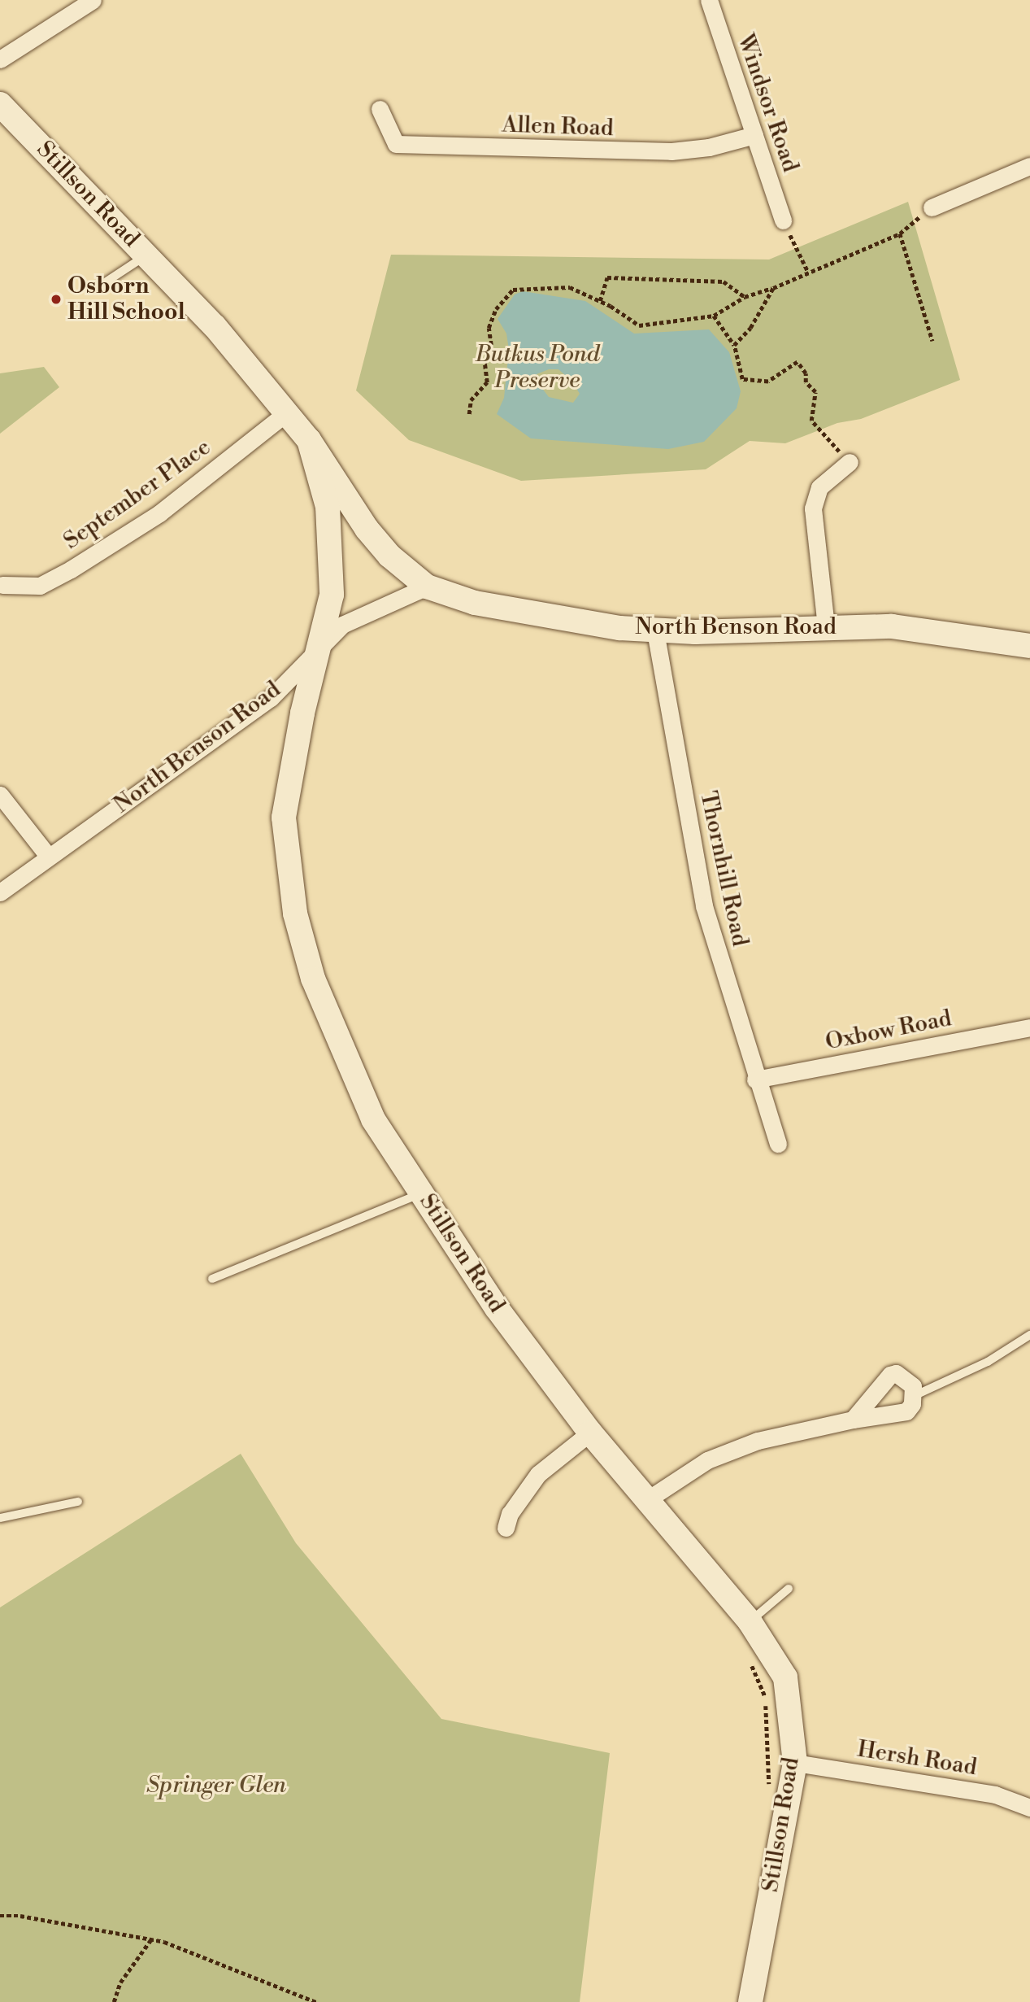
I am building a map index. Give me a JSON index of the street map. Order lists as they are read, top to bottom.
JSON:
{
  "streets": {
    "street": [
      "Windsor Road",
      "Allen Road",
      "Stillson Road",
      "September Place",
      "North Benson Road",
      "Thornhill Road",
      "Oxbow Road",
      "Hersh Road"
    ]
  },
  "crossings": [
    ["Windsor Road", "Allen Road"],
    ["Stillson Road", "September Place"],
    ["Stillson Road", "North Benson Road"],
    ["Stillson Road", "Hersh Road"],
    ["North Benson Road", "Thornhill Road"],
    ["Thornhill Road", "Oxbow Road"]
  ],
  "parks": ["Butkus Pond Preserve", "Springer Glen"],
  "places": ["Osborn Hill School"]
}
